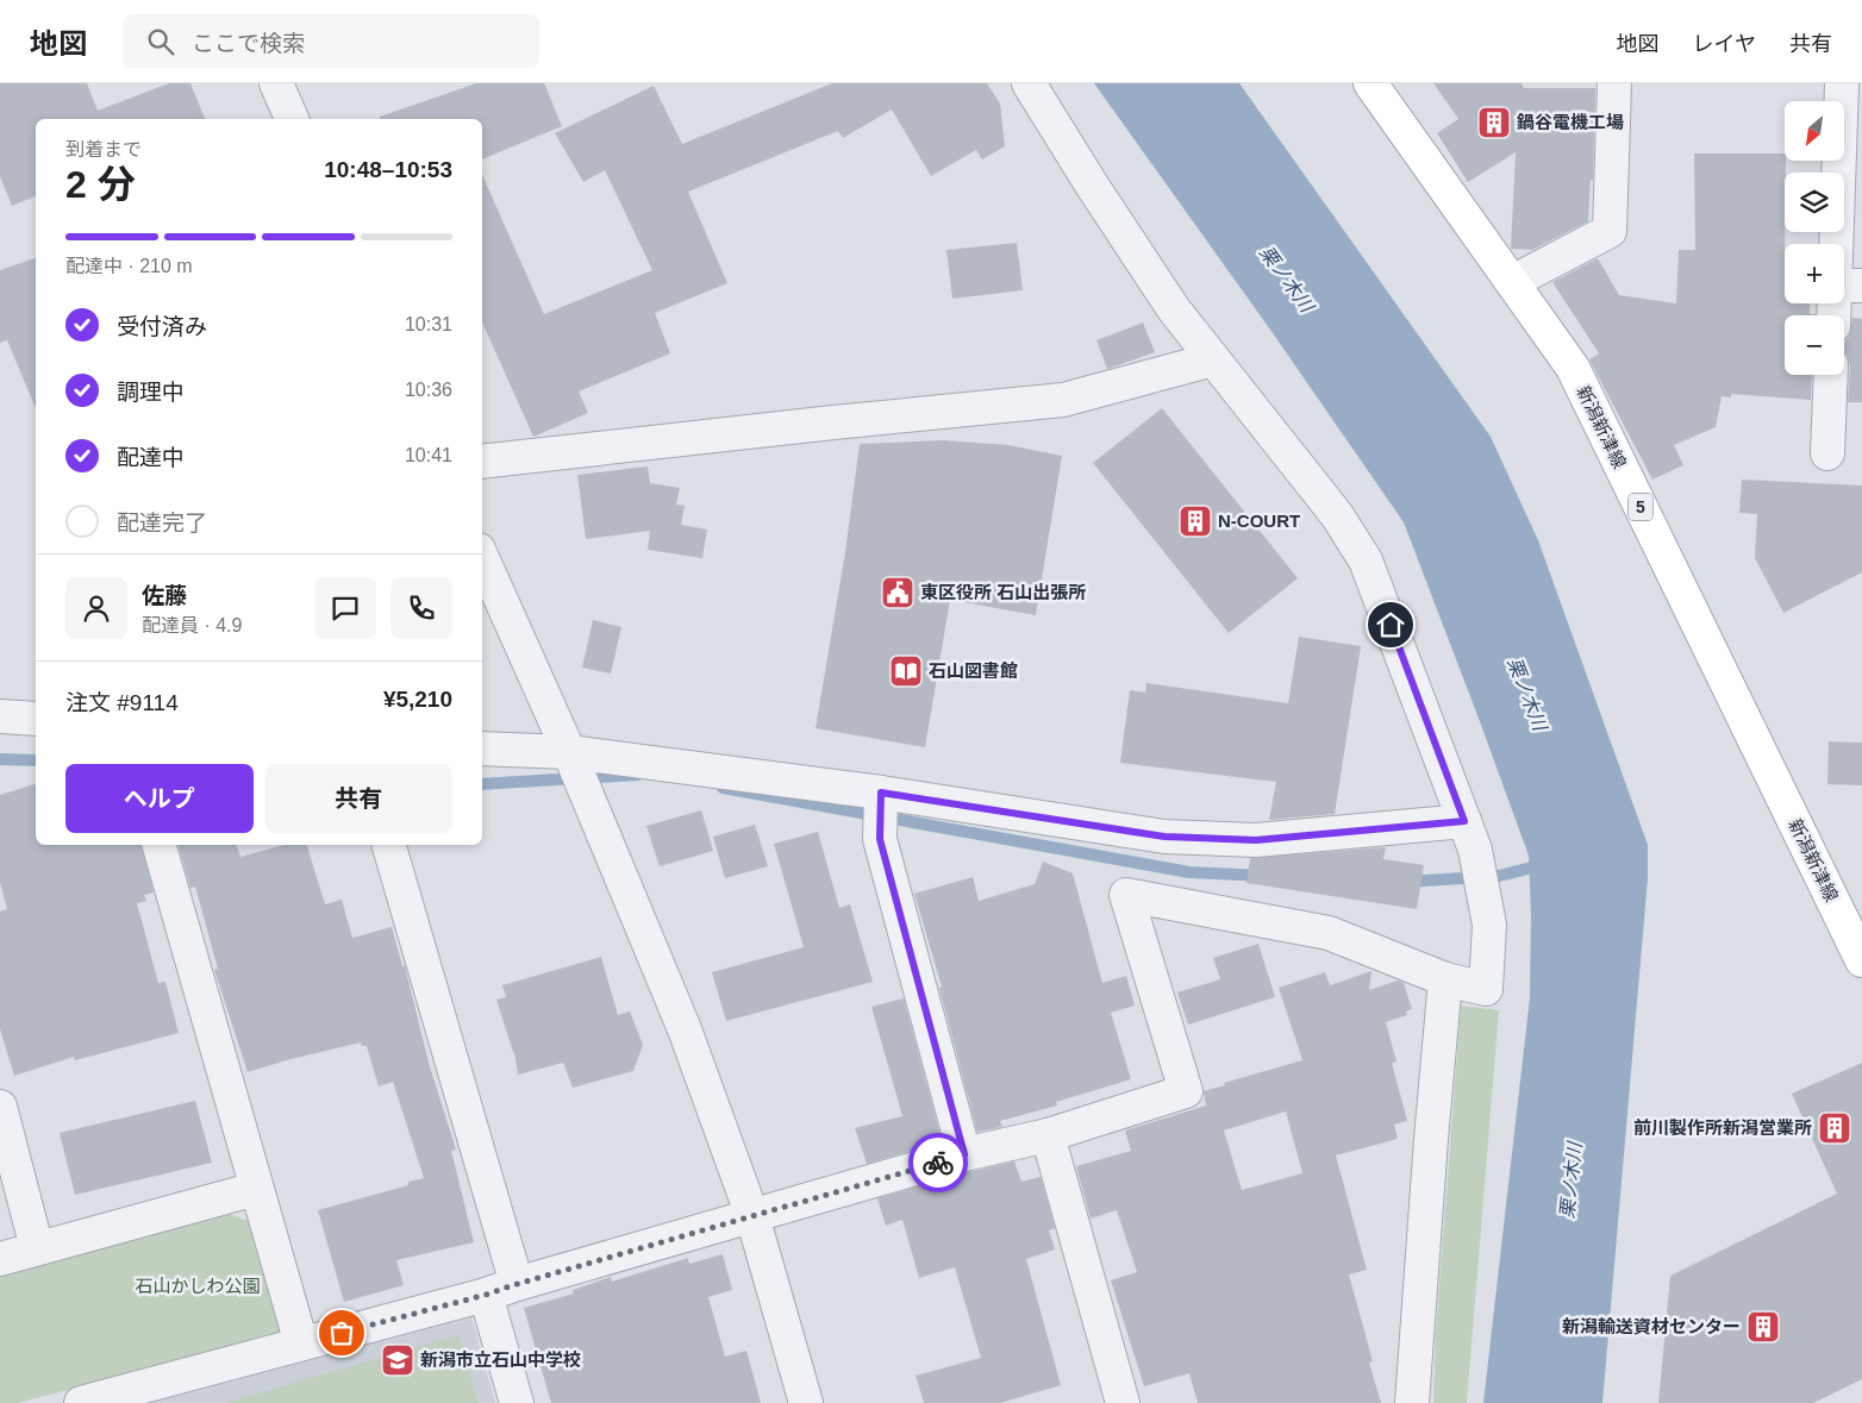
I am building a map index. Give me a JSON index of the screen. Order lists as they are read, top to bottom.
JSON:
{
  "streets": {
    "main road": ["新潟新津線", "5"]
  },
  "water": ["栗ノ木川"],
  "parks": ["石山かしわ公園"],
  "places": {
    "building": [
      "鍋谷電機工場",
      "N-COURT",
      "前川製作所新潟営業所",
      "新潟輸送資材センター"
    ],
    "public building": ["東区役所 石山出張所"],
    "library": ["石山図書館"],
    "school or university": ["新潟市立石山中学校"]
  },
  "north": "bottom left",
  "page": {
    "header": "地図",
    "search": "ここで検索",
    "nav": ["地図", "レイヤ", "共有"],
    "map_buttons": ["+", "−"],
    "heading": ["2 分", "到着まで", "10:48–10:53"],
    "panel": [
      "佐藤",
      "配達員 · 4.9",
      "注文 #9114",
      "¥5,210"
    ],
    "bar": "配達中 · 210 m",
    "list": [
      ["受付済み", "10:31"],
      ["調理中", "10:36"],
      ["配達中", "10:41"],
      "配達完了"
    ],
    "buttons": ["ヘルプ", "共有"]
  }
}
